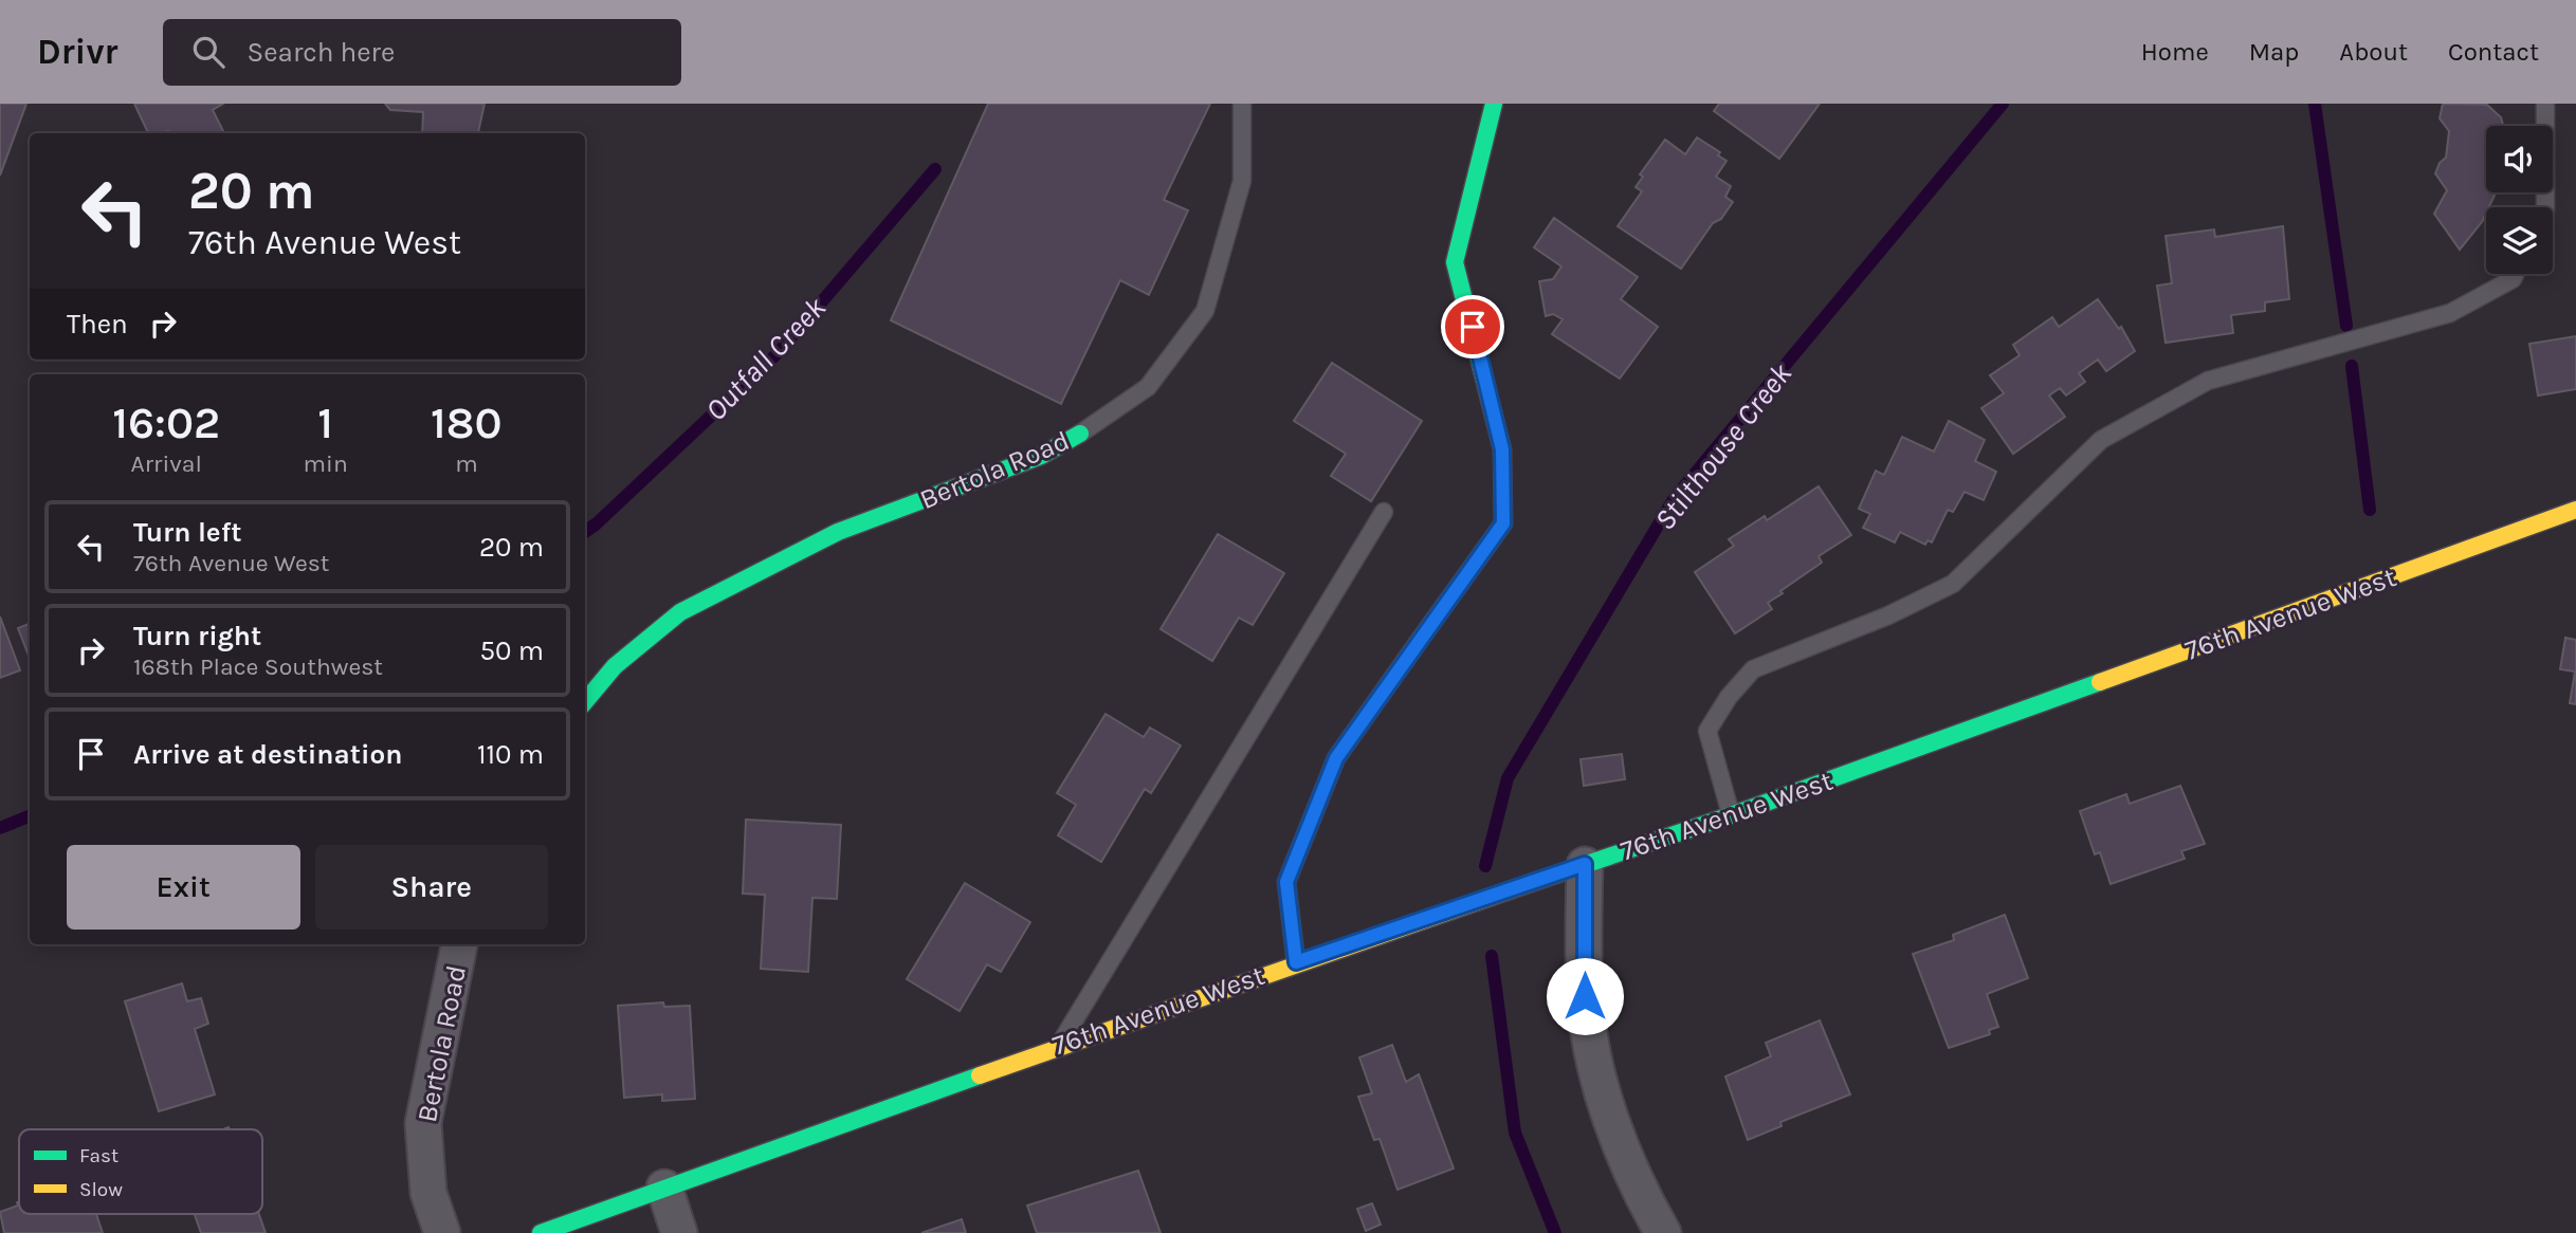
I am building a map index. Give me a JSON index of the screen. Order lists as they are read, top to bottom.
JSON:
{
  "streets": {
    "street": ["Bertola Road", "76th Avenue West"]
  },
  "water": ["Outfall Creek", "Stilthouse Creek"],
  "legend": ["Fast", "Slow"],
  "page": {
    "header": "Drivr",
    "search": "Search here",
    "nav": [
      "Home",
      "Map",
      "About",
      "Contact"
    ],
    "turn": ["20 m", "76th Avenue West"],
    "then": "Then",
    "eta": [
      "16:02",
      "Arrival",
      "1",
      "min",
      "180",
      "m"
    ],
    "list": [
      {
        "name": "Turn left",
        "note": "76th Avenue West",
        "value": "20 m"
      },
      {
        "name": "Turn right",
        "note": "168th Place Southwest",
        "value": "50 m"
      },
      {
        "name": "Arrive at destination",
        "value": "110 m"
      }
    ],
    "buttons": ["Exit", "Share"]
  }
}
